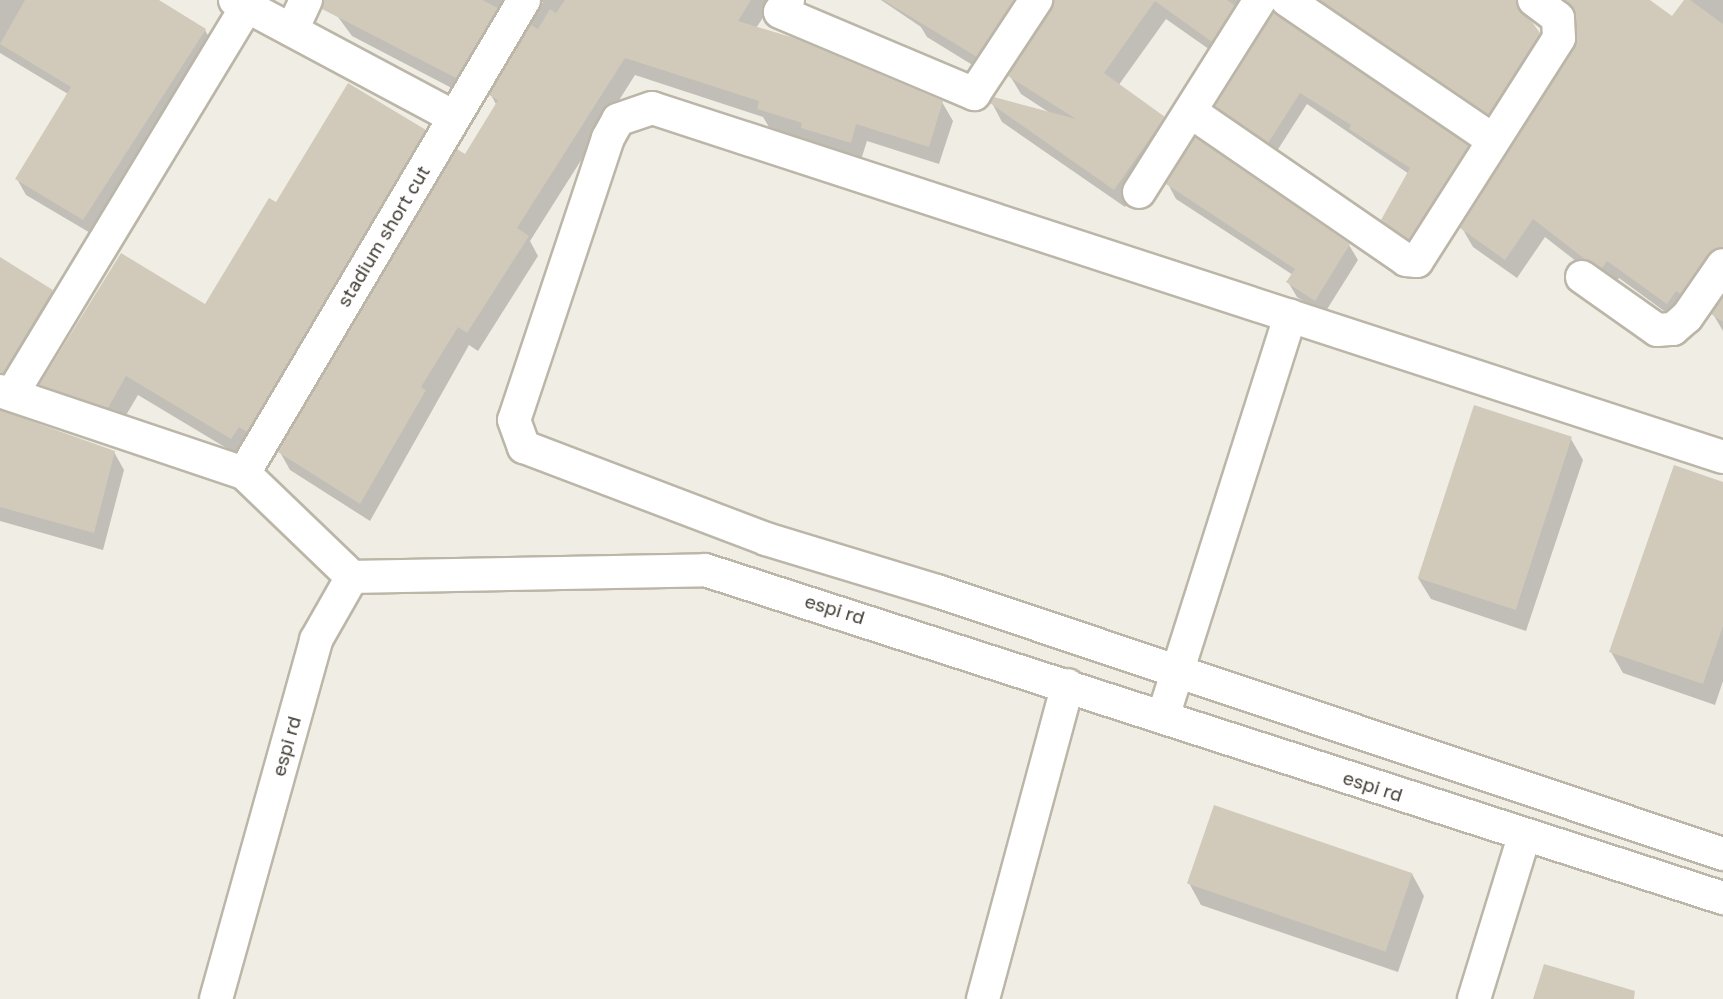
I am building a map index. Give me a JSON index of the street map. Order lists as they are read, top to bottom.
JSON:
{
  "streets": {
    "street": ["stadium short cut", "espi rd"]
  }
}
